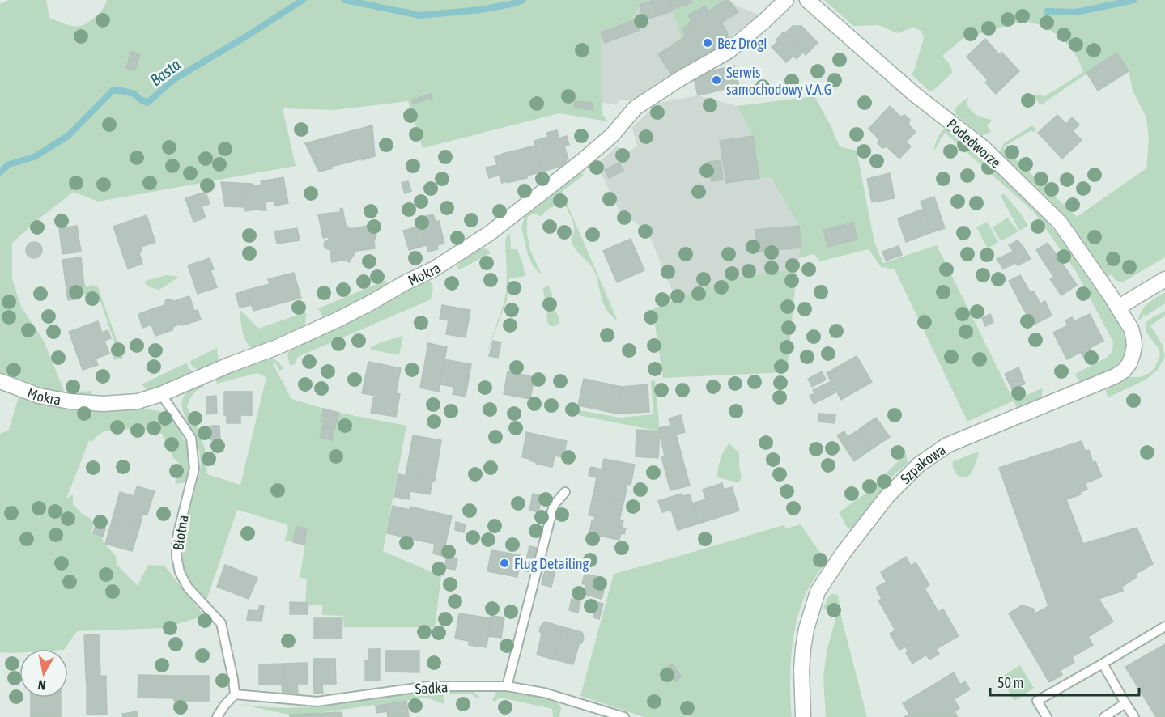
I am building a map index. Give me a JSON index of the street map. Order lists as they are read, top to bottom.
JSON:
{
  "streets": {
    "street": ["Podedworze", "Mokra", "Szpakowa"],
    "lane": ["Błotna", "Sadka"]
  },
  "crossings": [
    ["Podedworze", "Szpakowa"],
    ["Mokra", "Błotna"],
    ["Błotna", "Sadka"]
  ],
  "water": ["Basta"],
  "places": ["Bez Drogi", "Serwis samochodowy V.A.G", "Flug Detailing"],
  "scale_bar": "50 m",
  "north": "bottom"
}
